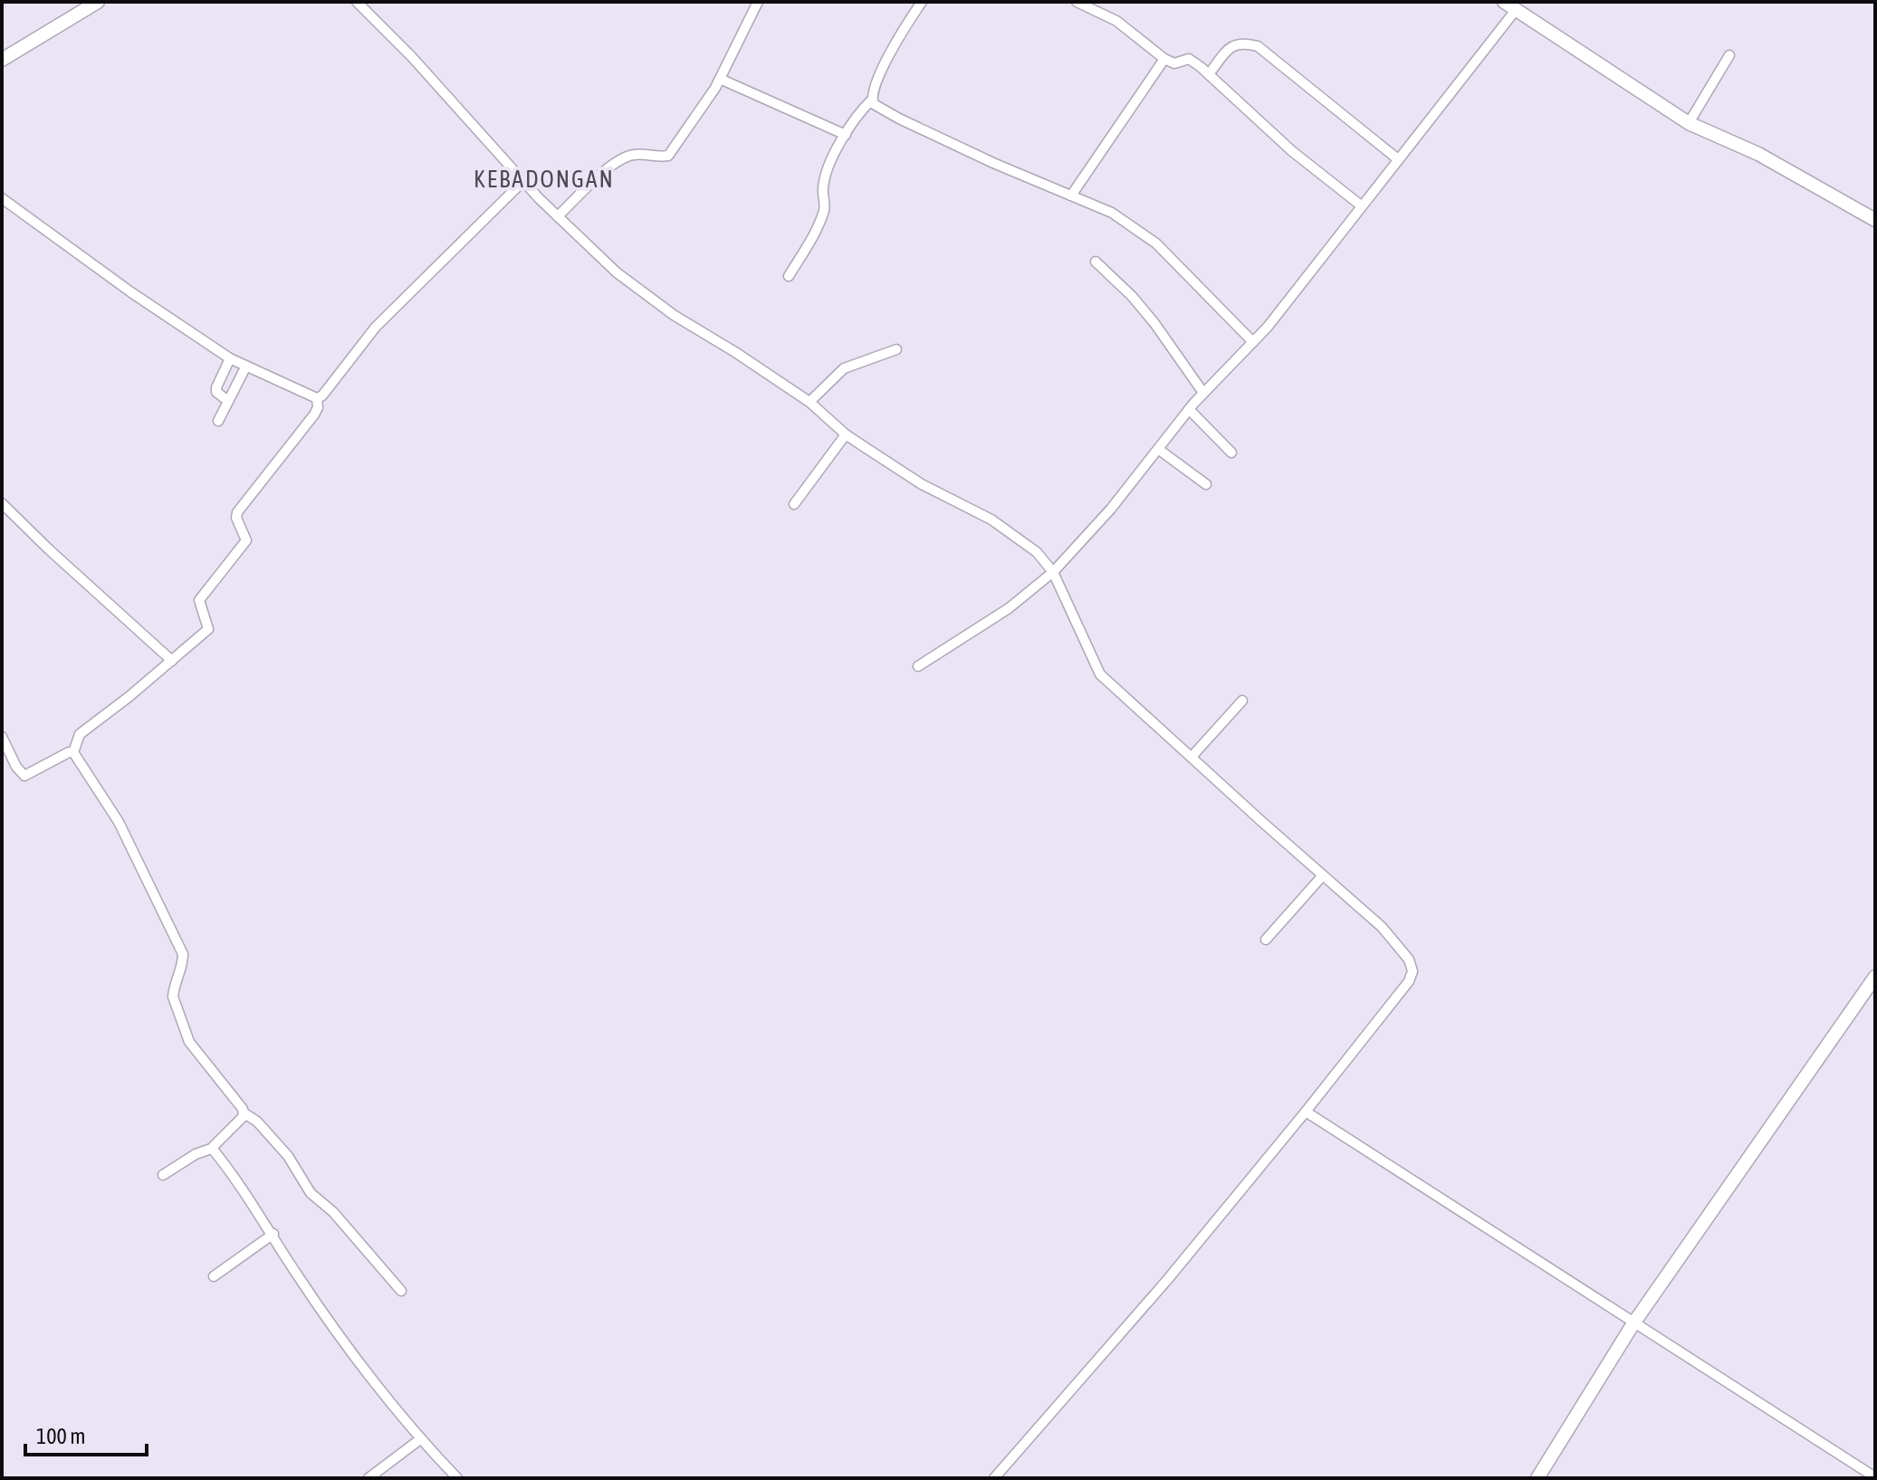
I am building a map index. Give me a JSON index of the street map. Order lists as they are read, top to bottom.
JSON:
{
  "districts": ["KEBADONGAN"],
  "scale_bar": "100 m"
}
